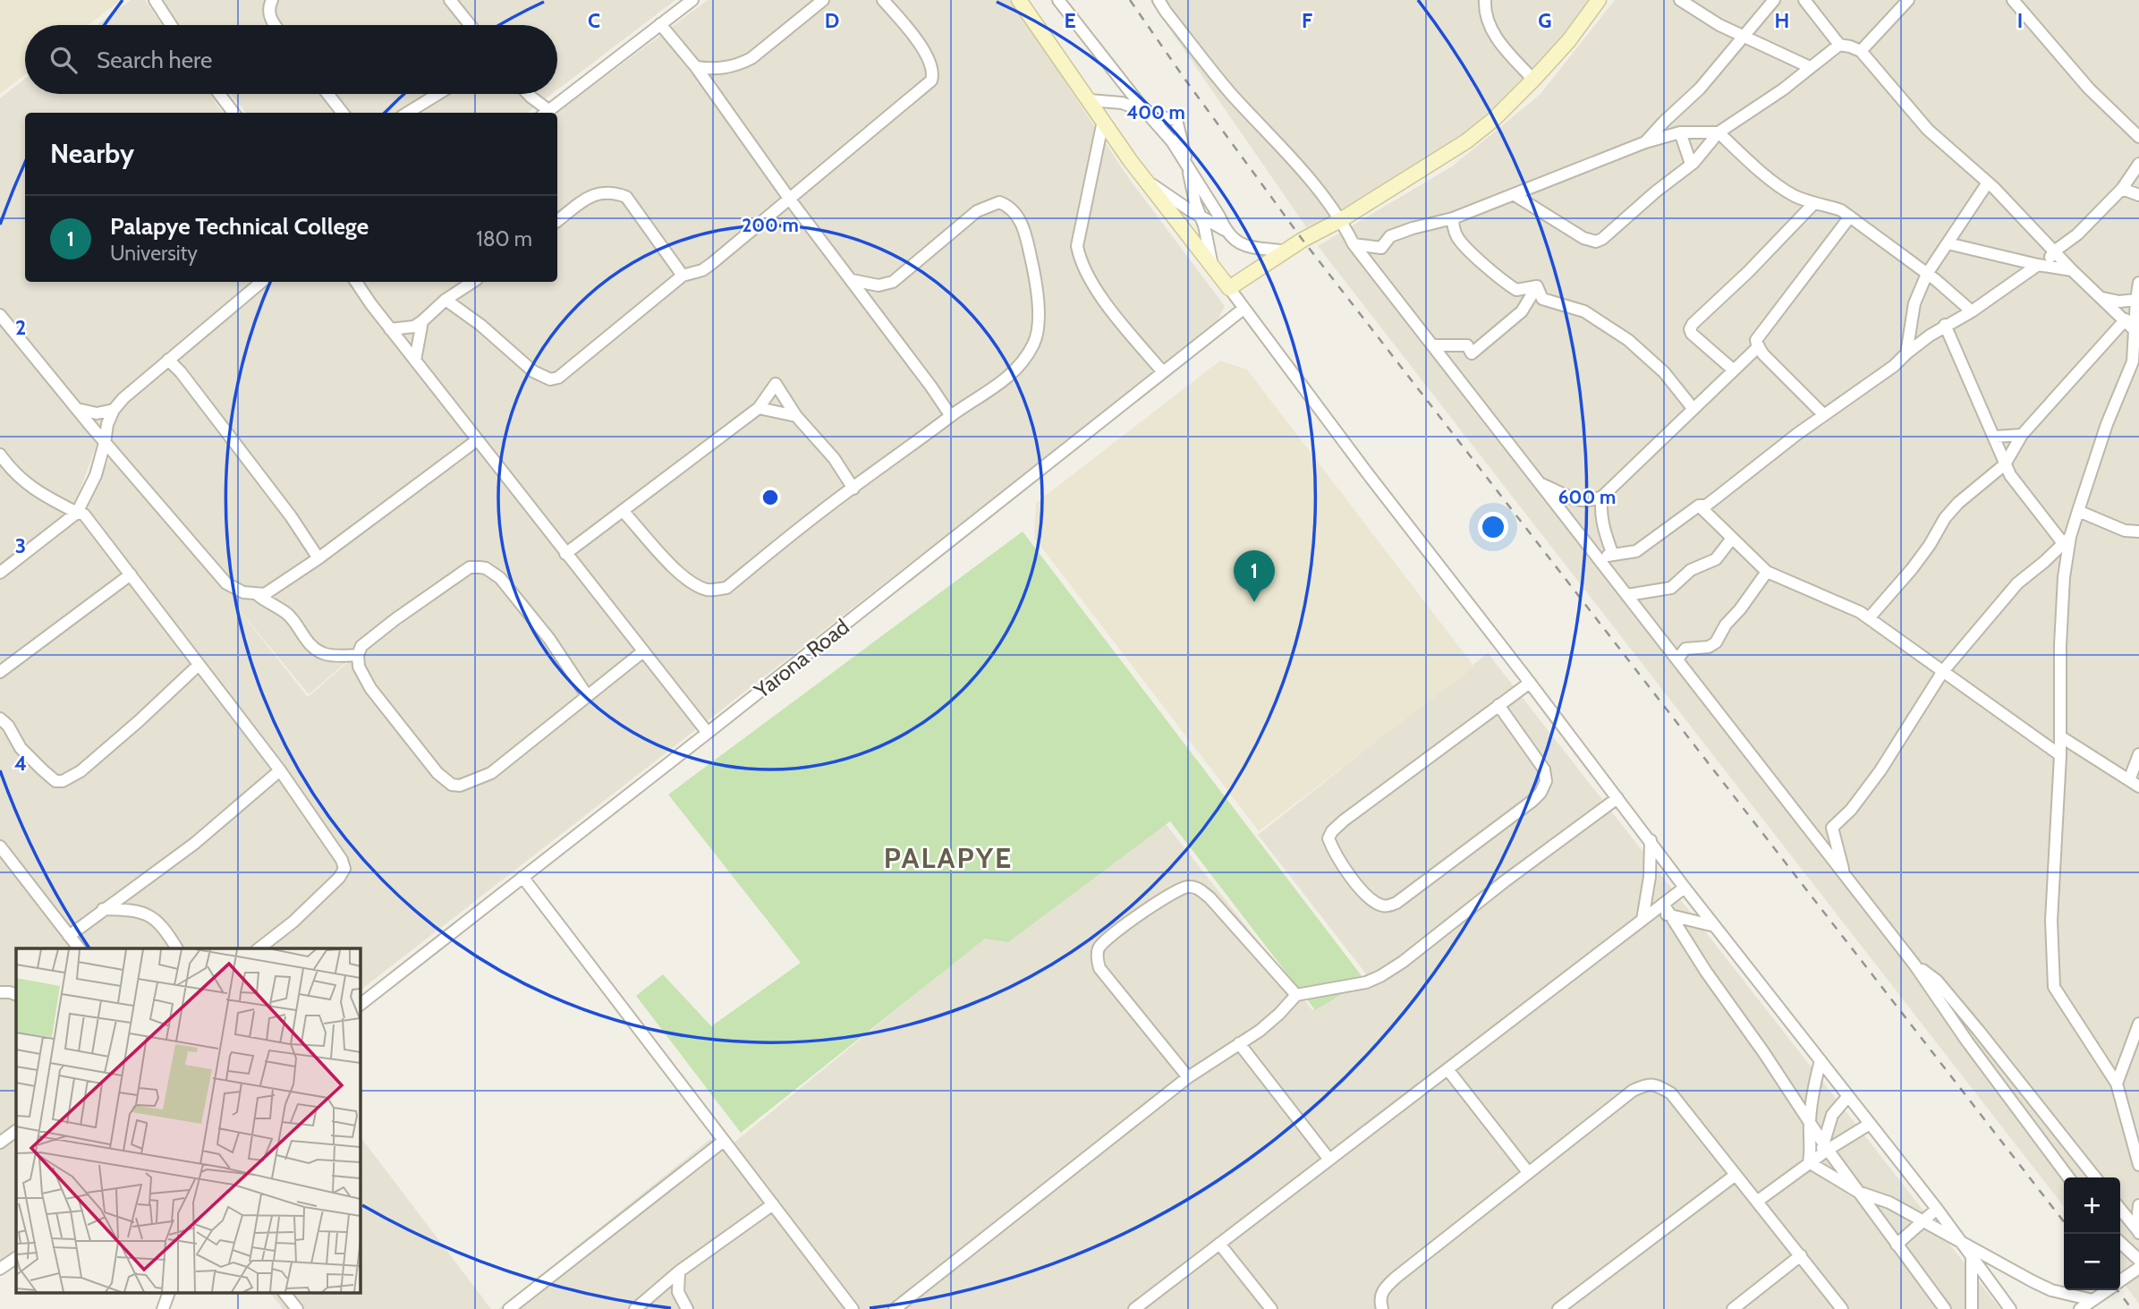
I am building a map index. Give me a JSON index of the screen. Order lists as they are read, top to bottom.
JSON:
{
  "streets": {
    "street": ["Yarona Road"]
  },
  "districts": ["PALAPYE"],
  "page": {
    "search": "Search here",
    "heading": "Nearby",
    "list": [
      {
        "mark": "1",
        "name": "Palapye Technical College",
        "note": "University",
        "value": "180 m"
      }
    ],
    "pins": "1",
    "map_buttons": ["+", "−"]
  },
  "grid": {
    "columns": [
      "C",
      "D",
      "E",
      "F",
      "G",
      "H",
      "I"
    ],
    "rows": ["2", "3", "4"]
  },
  "rings": ["400 m", "200 m", "600 m"]
}
